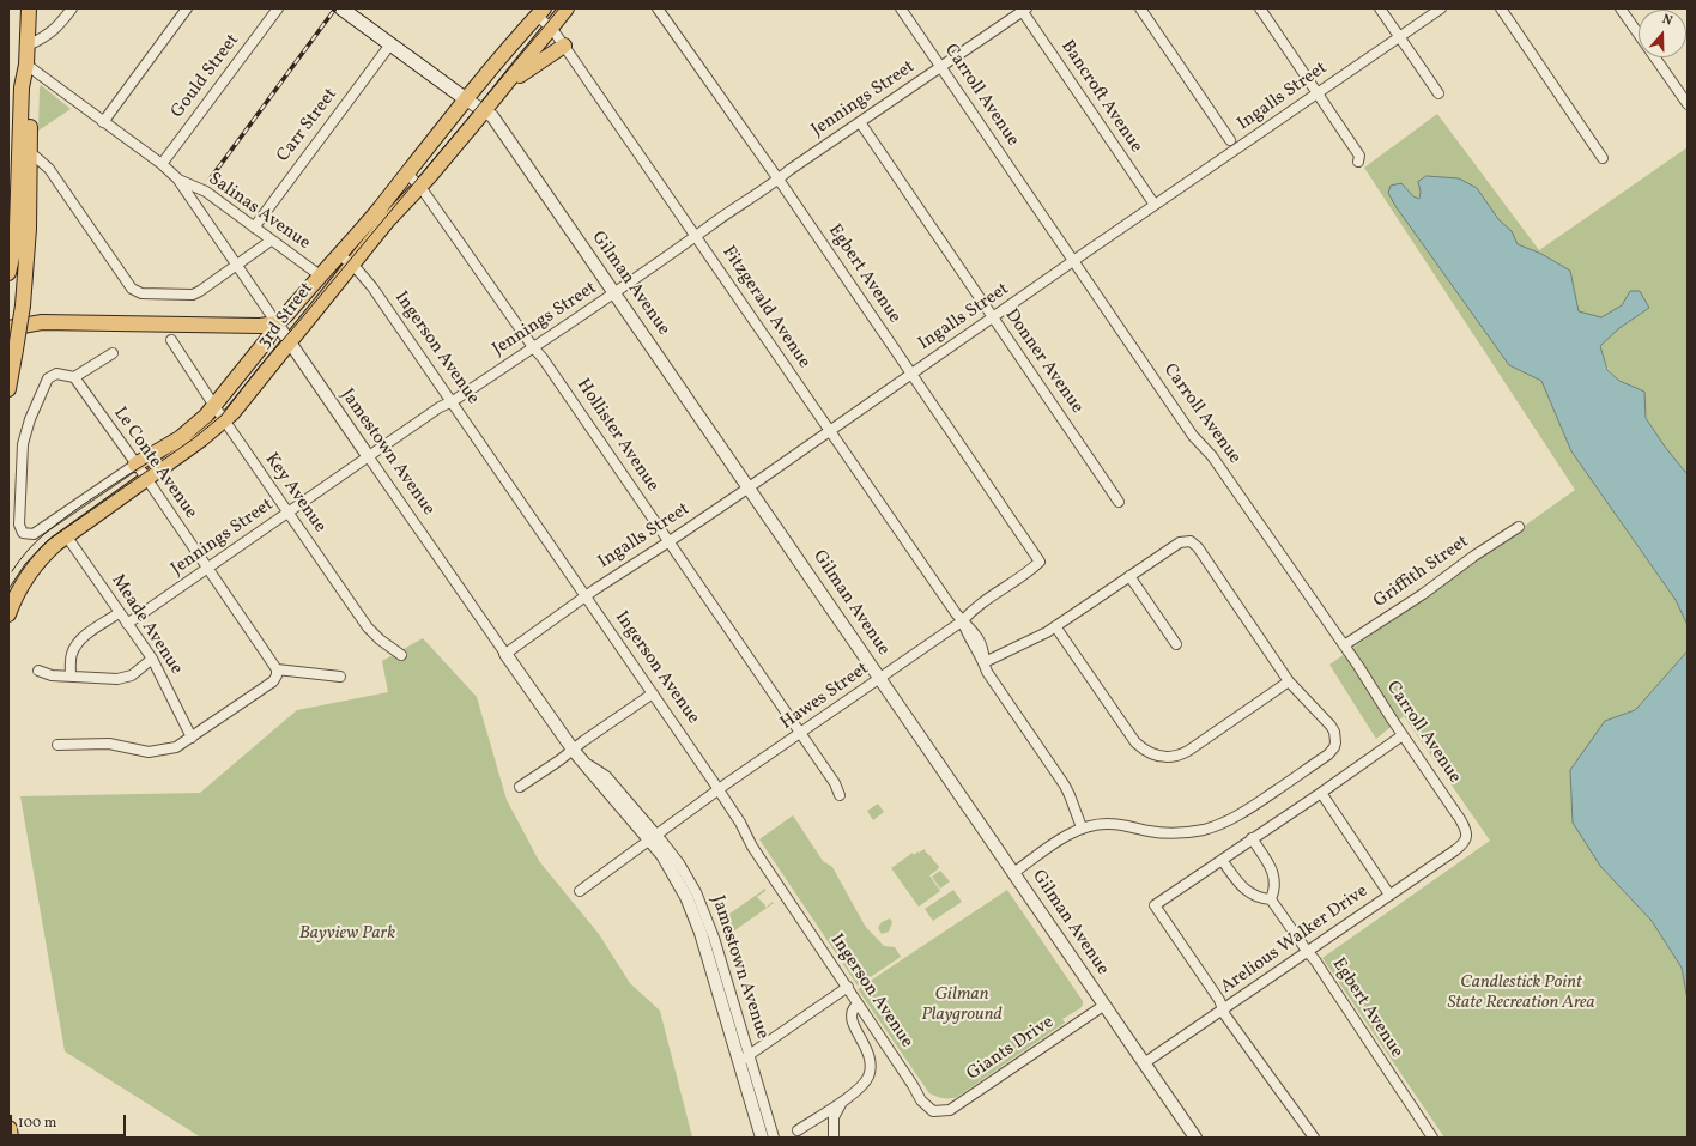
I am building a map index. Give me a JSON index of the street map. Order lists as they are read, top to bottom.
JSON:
{
  "streets": {
    "main road": ["3rd Street"],
    "street": [
      "Gould Street",
      "Carroll Avenue",
      "Bancroft Avenue",
      "Ingalls Street",
      "Jennings Street",
      "Carr Street",
      "Salinas Avenue",
      "Egbert Avenue",
      "Gilman Avenue",
      "Fitzgerald Avenue",
      "Ingerson Avenue",
      "Donner Avenue",
      "Hollister Avenue",
      "Jamestown Avenue",
      "Le Conte Avenue",
      "Key Avenue",
      "Griffith Street",
      "Meade Avenue",
      "Hawes Street",
      "Arelious Walker Drive",
      "Giants Drive"
    ]
  },
  "crossings": [
    ["Gould Street", "Jamestown Avenue"],
    ["Carroll Avenue", "Ingalls Street"],
    ["Carroll Avenue", "Jennings Street"],
    ["Carroll Avenue", "Griffith Street"],
    ["Carroll Avenue", "Arelious Walker Drive"],
    ["Bancroft Avenue", "Ingalls Street"],
    ["Bancroft Avenue", "Jennings Street"],
    ["Ingalls Street", "Egbert Avenue"],
    ["Ingalls Street", "Gilman Avenue"],
    ["Ingalls Street", "Fitzgerald Avenue"],
    ["Ingalls Street", "Ingerson Avenue"],
    ["Ingalls Street", "Donner Avenue"],
    ["Ingalls Street", "Hollister Avenue"],
    ["Ingalls Street", "Jamestown Avenue"],
    ["Jennings Street", "Egbert Avenue"],
    ["Jennings Street", "Gilman Avenue"],
    ["Jennings Street", "Fitzgerald Avenue"],
    ["Jennings Street", "Ingerson Avenue"],
    ["Jennings Street", "Donner Avenue"],
    ["Jennings Street", "Hollister Avenue"],
    ["Jennings Street", "Jamestown Avenue"],
    ["Jennings Street", "Le Conte Avenue"],
    ["Jennings Street", "Key Avenue"],
    ["Jennings Street", "Meade Avenue"],
    ["Carr Street", "Salinas Avenue"],
    ["Salinas Avenue", "3rd Street"],
    ["Salinas Avenue", "Jamestown Avenue"],
    ["Egbert Avenue", "Hawes Street"],
    ["Egbert Avenue", "Arelious Walker Drive"],
    ["Gilman Avenue", "3rd Street"],
    ["Gilman Avenue", "Hawes Street"],
    ["Gilman Avenue", "Arelious Walker Drive"],
    ["Gilman Avenue", "Giants Drive"],
    ["Fitzgerald Avenue", "3rd Street"],
    ["Fitzgerald Avenue", "Hawes Street"],
    ["3rd Street", "Ingerson Avenue"],
    ["3rd Street", "Hollister Avenue"],
    ["3rd Street", "Jamestown Avenue"],
    ["3rd Street", "Le Conte Avenue"],
    ["3rd Street", "Key Avenue"],
    ["3rd Street", "Meade Avenue"],
    ["Ingerson Avenue", "Hawes Street"],
    ["Ingerson Avenue", "Giants Drive"],
    ["Hollister Avenue", "Hawes Street"],
    ["Jamestown Avenue", "Hawes Street"]
  ],
  "parks": ["Bayview Park", "Candlestick Point State Recreation Area", "Gilman Playground"],
  "scale_bar": "100 m",
  "north": "top"
}
